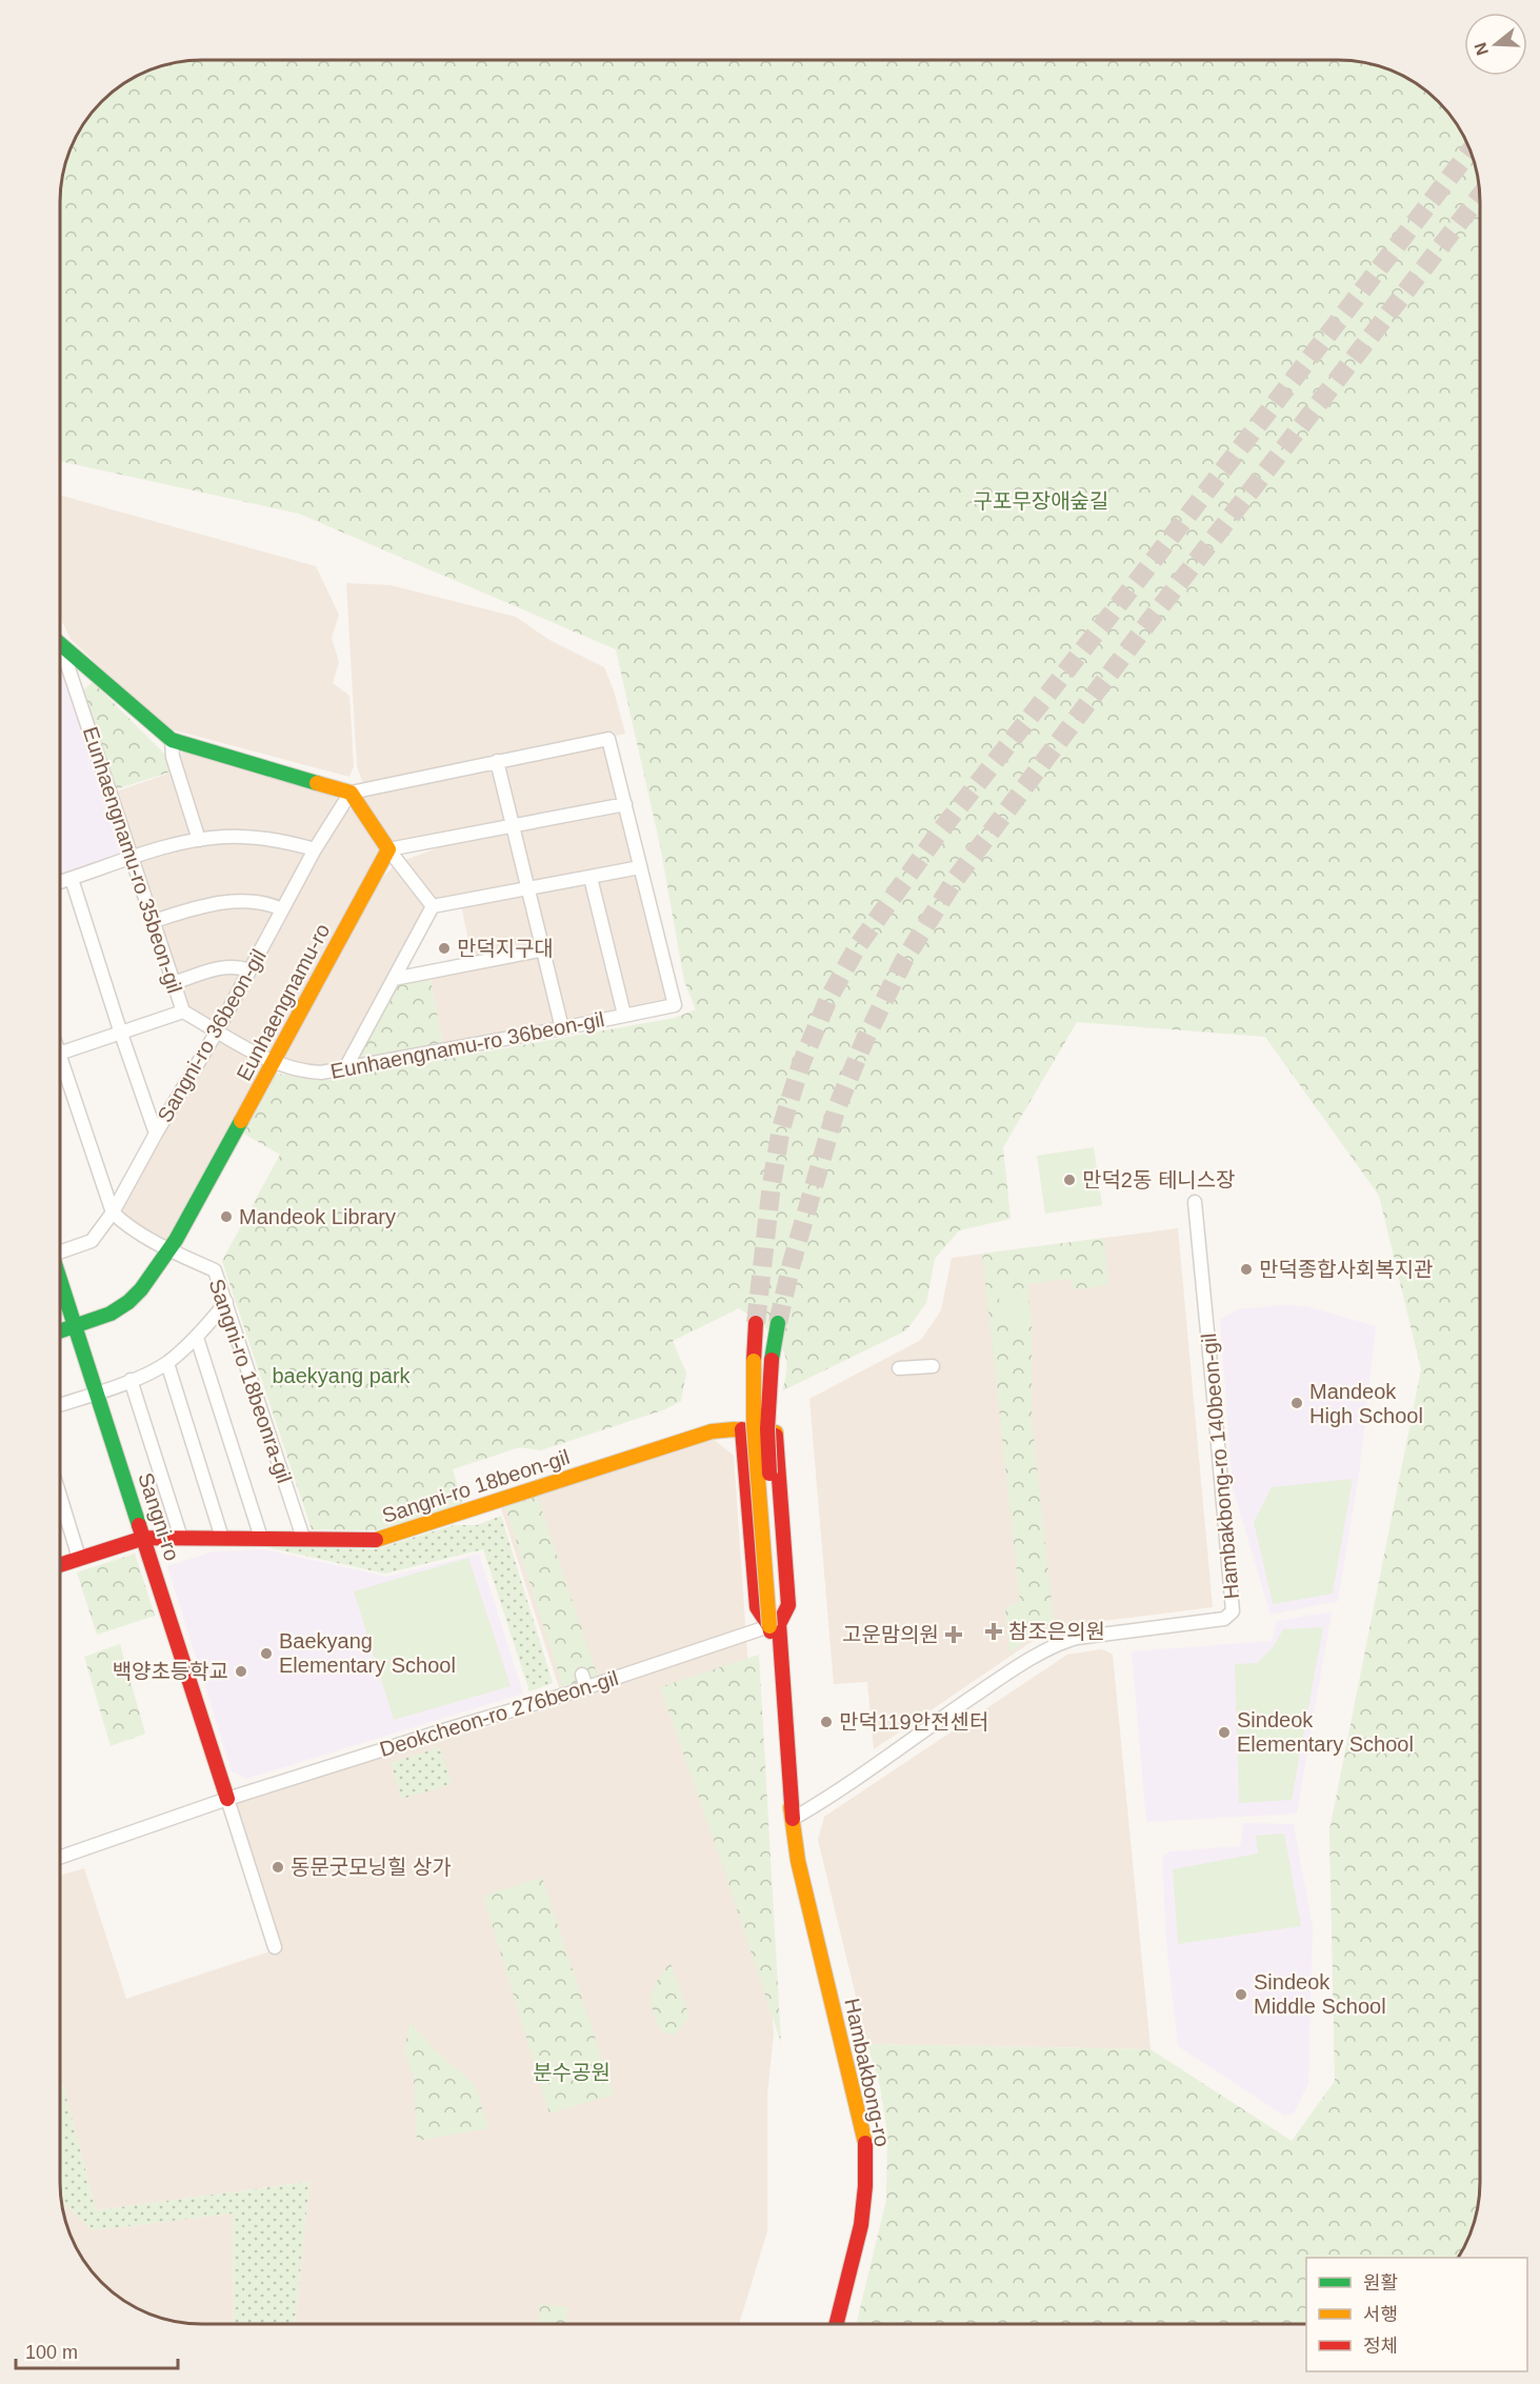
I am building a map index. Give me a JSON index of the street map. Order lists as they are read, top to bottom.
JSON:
{
  "streets": {
    "street": [
      "Eunhaengnamu-ro 35beon-gil",
      "Eunhaengnamu-ro",
      "Sangni-ro 36beon-gil",
      "Eunhaengnamu-ro 36beon-gil",
      "Sangni-ro 18beonra-gil",
      "Hambakbong-ro 140beon-gil",
      "Sangni-ro 18beon-gil",
      "Sangni-ro",
      "Deokcheon-ro 276beon-gil",
      "Hambakbong-ro"
    ]
  },
  "crossings": [
    ["Eunhaengnamu-ro 35beon-gil", "Eunhaengnamu-ro"],
    ["Eunhaengnamu-ro 35beon-gil", "Sangni-ro 36beon-gil"],
    ["Eunhaengnamu-ro 35beon-gil", "Eunhaengnamu-ro 36beon-gil"],
    ["Eunhaengnamu-ro", "Eunhaengnamu-ro 36beon-gil"],
    ["Eunhaengnamu-ro", "Sangni-ro 18beonra-gil"],
    ["Eunhaengnamu-ro", "Sangni-ro"],
    ["Sangni-ro 36beon-gil", "Eunhaengnamu-ro 36beon-gil"],
    ["Sangni-ro 36beon-gil", "Sangni-ro 18beonra-gil"],
    ["Sangni-ro 18beonra-gil", "Sangni-ro 18beon-gil"],
    ["Hambakbong-ro 140beon-gil", "Hambakbong-ro"],
    ["Sangni-ro 18beon-gil", "Sangni-ro"],
    ["Sangni-ro 18beon-gil", "Deokcheon-ro 276beon-gil"],
    ["Sangni-ro 18beon-gil", "Hambakbong-ro"],
    ["Sangni-ro", "Deokcheon-ro 276beon-gil"],
    ["Deokcheon-ro 276beon-gil", "Hambakbong-ro"]
  ],
  "parks": ["구포무장애숲길", "baekyang park", "분수공원"],
  "places": {
    "other": [
      "만덕지구대",
      "만덕2동 테니스장",
      "Mandeok Library",
      "만덕종합사회복지관",
      "Mandeok High School",
      "Baekyang Elementary School",
      "백양초등학교",
      "만덕119안전센터",
      "Sindeok Elementary School",
      "동문굿모닝힐 상가",
      "Sindeok Middle School"
    ],
    "health": ["참조은의원", "고운맘의원"]
  },
  "legend": ["원활", "서행", "정체"],
  "scale_bar": "100 m",
  "north": "left"
}
